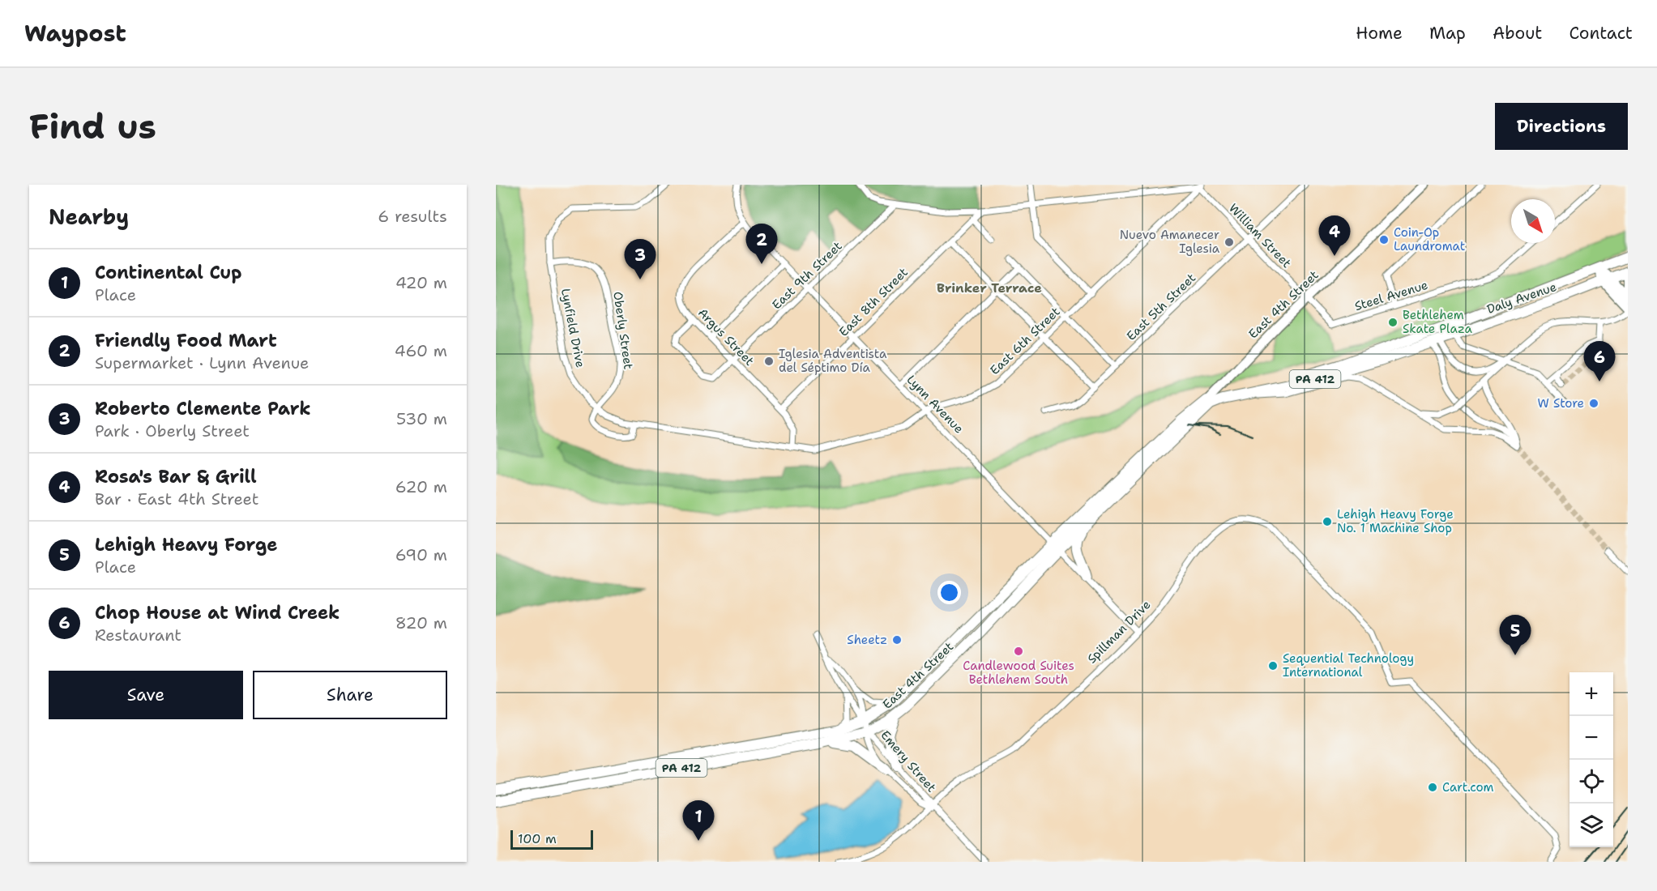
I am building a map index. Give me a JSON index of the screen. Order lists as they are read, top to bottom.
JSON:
{
  "streets": {
    "highway": ["Daly Avenue", "East 4th Street", "PA 412"],
    "street": [
      "William Street",
      "East 9th Street",
      "Steel Avenue",
      "East 8th Street",
      "East 5th Street",
      "Lynfield Drive",
      "Oberly Street",
      "Argus Street",
      "East 6th Street",
      "Lynn Avenue",
      "Spillman Drive",
      "Emery Street"
    ]
  },
  "crossings": [
    ["William Street", "Steel Avenue"],
    ["William Street", "East 4th Street"],
    ["William Street", "East 5th Street"],
    ["William Street", "East 6th Street"],
    ["East 9th Street", "Argus Street"],
    ["East 9th Street", "Lynn Avenue"],
    ["Steel Avenue", "East 4th Street"],
    ["Daly Avenue", "East 4th Street"],
    ["East 8th Street", "Argus Street"],
    ["East 8th Street", "Lynn Avenue"],
    ["East 4th Street", "Lynn Avenue"],
    ["East 4th Street", "Emery Street"],
    ["Lynfield Drive", "Oberly Street"],
    ["Lynfield Drive", "Argus Street"],
    ["Lynfield Drive", "East 6th Street"],
    ["Argus Street", "East 6th Street"],
    ["Argus Street", "Lynn Avenue"],
    ["East 6th Street", "Lynn Avenue"],
    ["Lynn Avenue", "Spillman Drive"],
    ["Spillman Drive", "Emery Street"]
  ],
  "districts": ["Brinker Terrace"],
  "places": [
    "Coin-Op Laundromat",
    "Nuevo Amanecer Iglesia",
    "Bethlehem Skate Plaza",
    "Iglesia Adventista del Séptimo Día",
    "W Store",
    "Lehigh Heavy Forge No. 1 Machine Shop",
    "Sheetz",
    "Candlewood Suites Bethlehem South",
    "Sequential Technology International",
    "Cart.com"
  ],
  "scale_bar": "100 m",
  "north": "bottom right",
  "page": {
    "header": "Waypost",
    "nav": [
      "Home",
      "Map",
      "About",
      "Contact"
    ],
    "buttons": [
      "Directions",
      ["Save", "Share"]
    ],
    "title": "Find us",
    "heading": ["Nearby", "6 results"],
    "pins": [
      "4",
      "2",
      "3",
      "6",
      "5",
      "1"
    ],
    "list": [
      {
        "mark": "1",
        "name": "Continental Cup",
        "note": "Place",
        "value": "420 m"
      },
      {
        "mark": "2",
        "name": "Friendly Food Mart",
        "note": "Supermarket · Lynn Avenue",
        "value": "460 m"
      },
      {
        "mark": "3",
        "name": "Roberto Clemente Park",
        "note": "Park · Oberly Street",
        "value": "530 m"
      },
      {
        "mark": "4",
        "name": "Rosa's Bar & Grill",
        "note": "Bar · East 4th Street",
        "value": "620 m"
      },
      {
        "mark": "5",
        "name": "Lehigh Heavy Forge",
        "note": "Place",
        "value": "690 m"
      },
      {
        "mark": "6",
        "name": "Chop House at Wind Creek",
        "note": "Restaurant",
        "value": "820 m"
      }
    ],
    "map_buttons": ["+", "−"],
    "scale": "100 m"
  }
}
